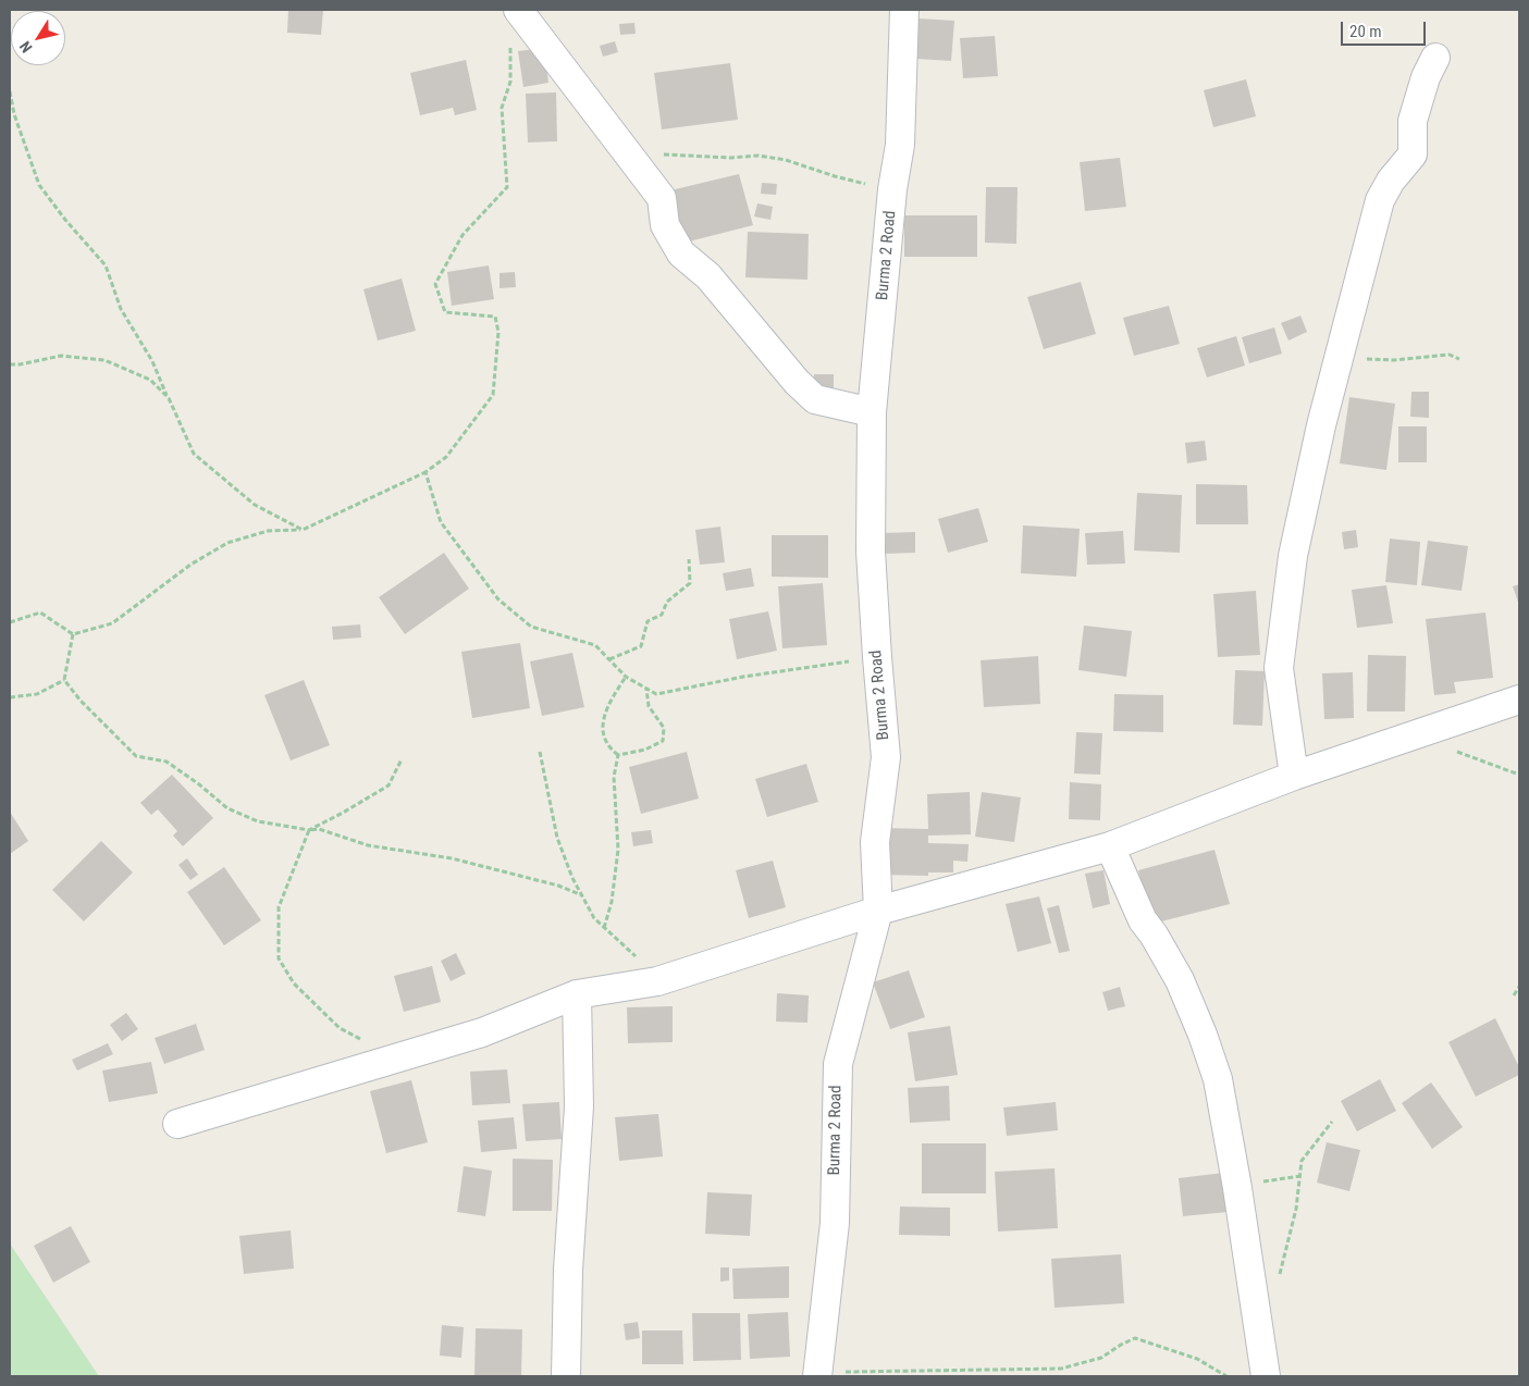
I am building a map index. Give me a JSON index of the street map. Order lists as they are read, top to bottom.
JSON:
{
  "streets": {
    "street": ["Burma 2 Road"]
  },
  "scale_bar": "20 m",
  "north": "bottom left"
}
